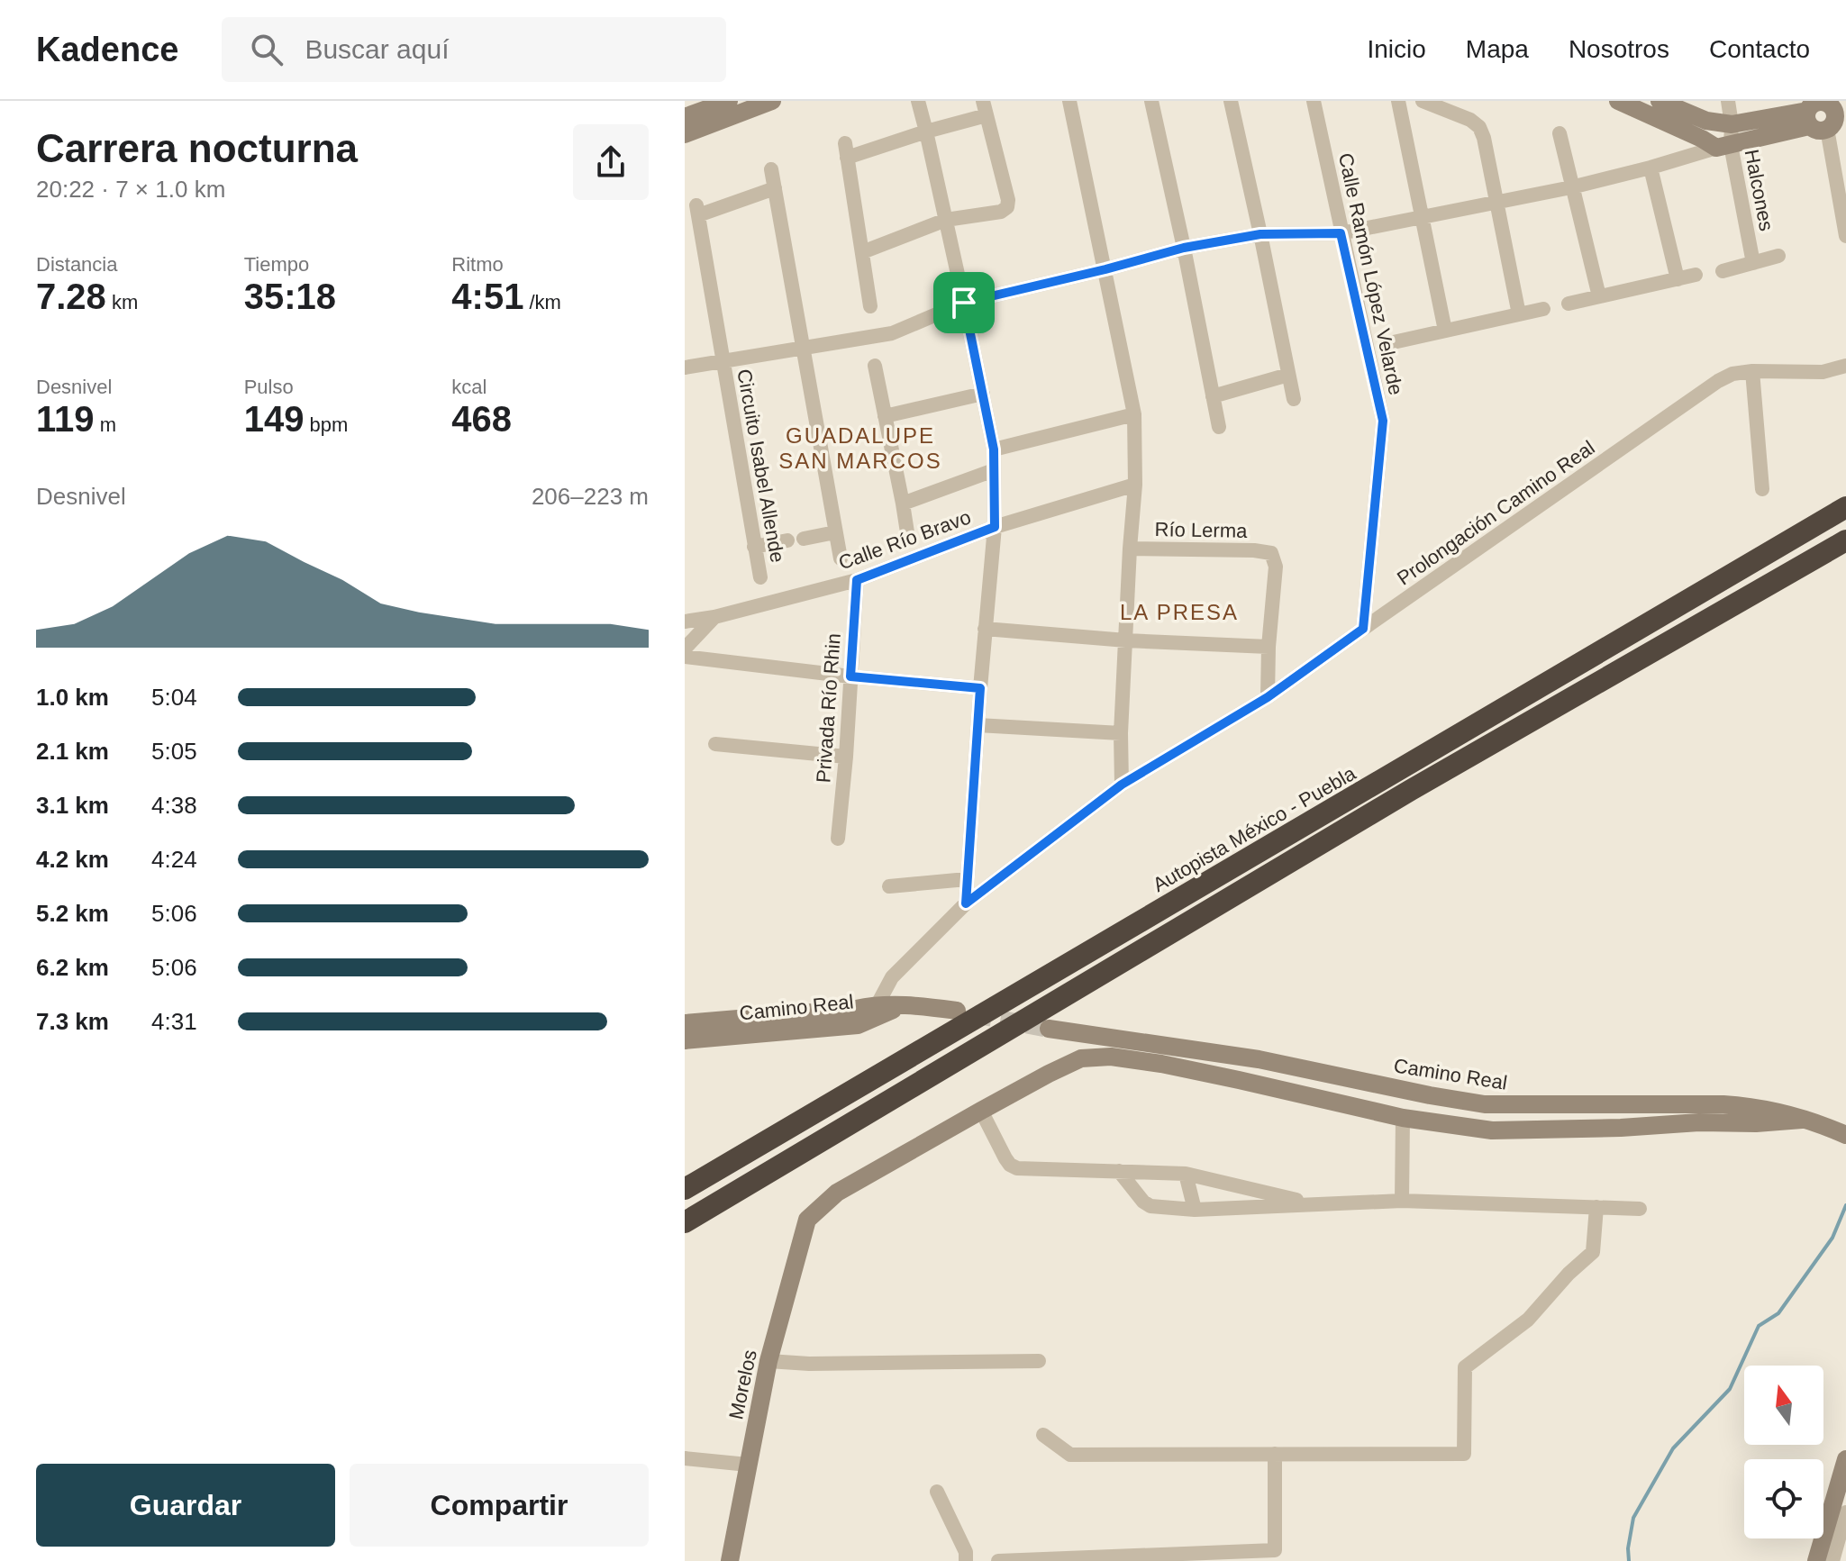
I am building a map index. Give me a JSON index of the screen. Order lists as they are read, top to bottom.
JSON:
{
  "streets": {
    "highway": ["Autopista México - Puebla"],
    "street": [
      "Halcones",
      "Calle Ramón López Velarde",
      "Circuito Isabel Allende",
      "Prolongación Camino Real",
      "Río Lerma",
      "Calle Río Bravo",
      "Privada Río Rhin",
      "Camino Real",
      "Morelos"
    ]
  },
  "crossings": [
    ["Calle Ramón López Velarde", "Prolongación Camino Real"],
    ["Prolongación Camino Real", "Camino Real"],
    ["Calle Río Bravo", "Privada Río Rhin"]
  ],
  "districts": ["GUADALUPE SAN MARCOS", "LA PRESA"],
  "north": "top",
  "page": {
    "header": "Kadence",
    "search": "Buscar aquí",
    "nav": [
      "Inicio",
      "Mapa",
      "Nosotros",
      "Contacto"
    ],
    "heading": ["Carrera nocturna", "20:22 · 7 × 1.0 km"],
    "stats": [
      ["Distancia", "7.28 km"],
      ["Tiempo", "35:18"],
      ["Ritmo", "4:51 /km"],
      ["Desnivel", "119 m"],
      ["Pulso", "149 bpm"],
      ["kcal", "468"]
    ],
    "chart": ["Desnivel", "206–223 m"],
    "list": [
      {
        "name": "1.0 km",
        "note": "5:04"
      },
      {
        "name": "2.1 km",
        "note": "5:05"
      },
      {
        "name": "3.1 km",
        "note": "4:38"
      },
      {
        "name": "4.2 km",
        "note": "4:24"
      },
      {
        "name": "5.2 km",
        "note": "5:06"
      },
      {
        "name": "6.2 km",
        "note": "5:06"
      },
      {
        "name": "7.3 km",
        "note": "4:31"
      }
    ],
    "buttons": ["Guardar", "Compartir"]
  }
}
